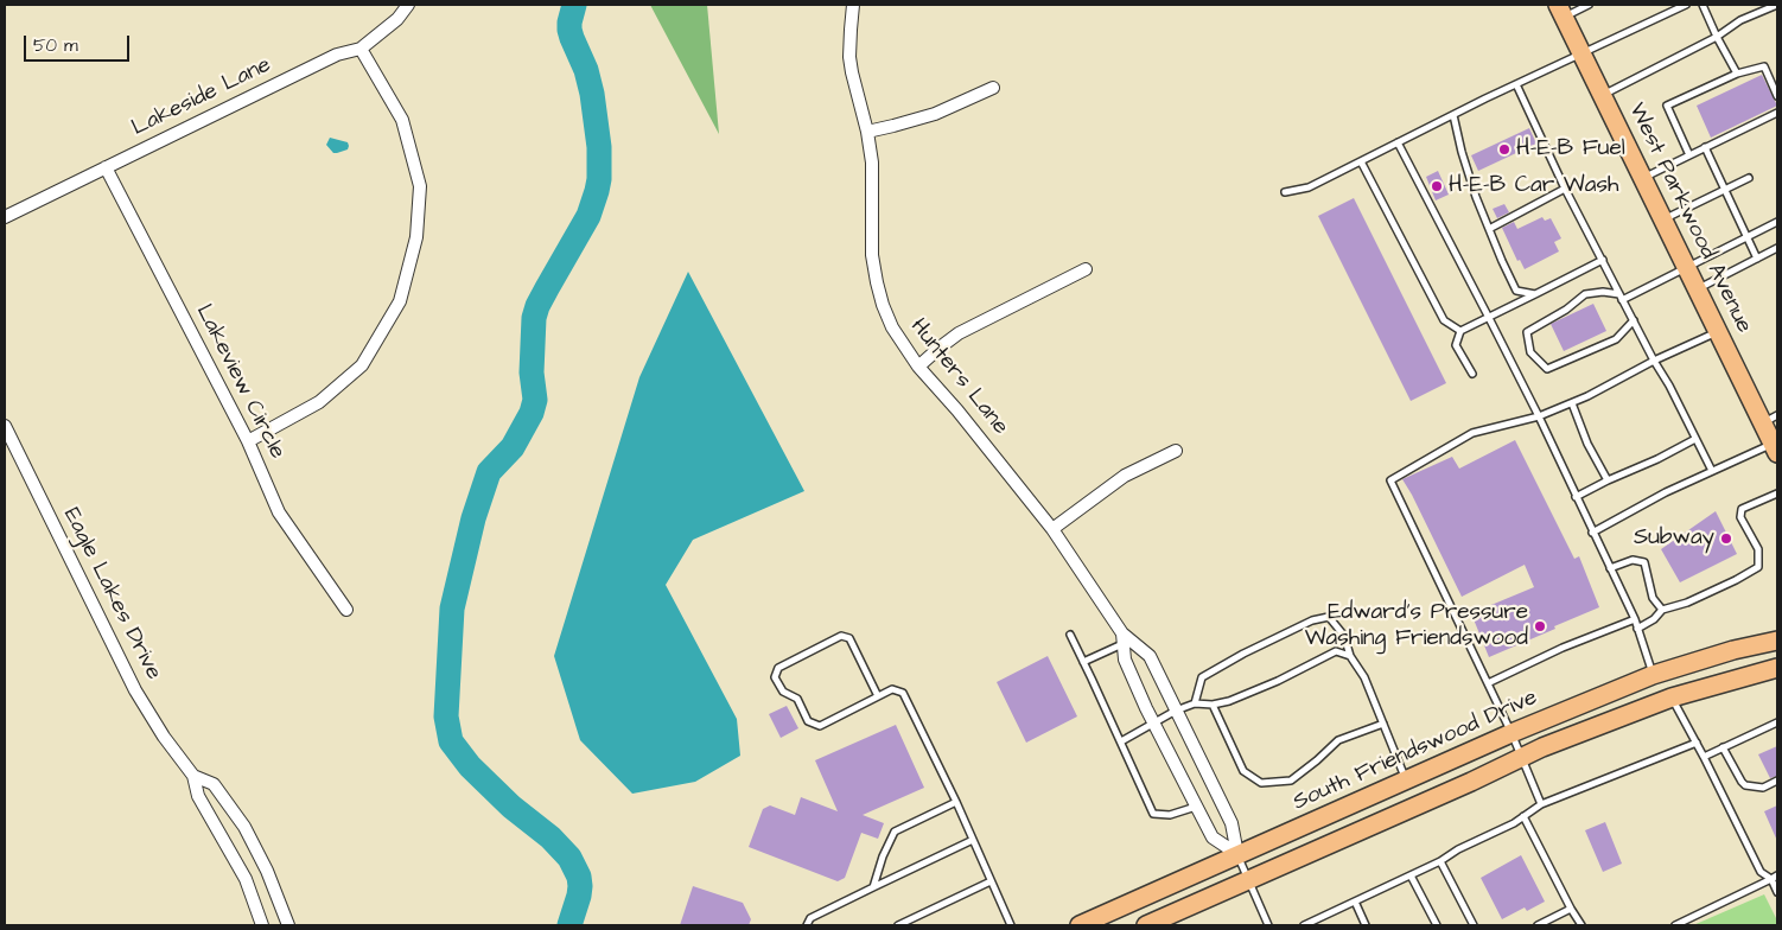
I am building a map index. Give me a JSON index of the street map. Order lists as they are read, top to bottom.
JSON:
{
  "streets": {
    "main road": ["West Parkwood Avenue", "South Friendswood Drive"],
    "street": [
      "Lakeside Lane",
      "Hunters Lane",
      "Lakeview Circle",
      "Eagle Lakes Drive"
    ]
  },
  "crossings": [
    ["Lakeside Lane", "Lakeview Circle"],
    ["Hunters Lane", "South Friendswood Drive"]
  ],
  "places": [
    "H-E-B Fuel",
    "H-E-B Car Wash",
    "Subway",
    "Edward’s Pressure Washing Friendswood"
  ],
  "scale_bar": "50 m"
}
